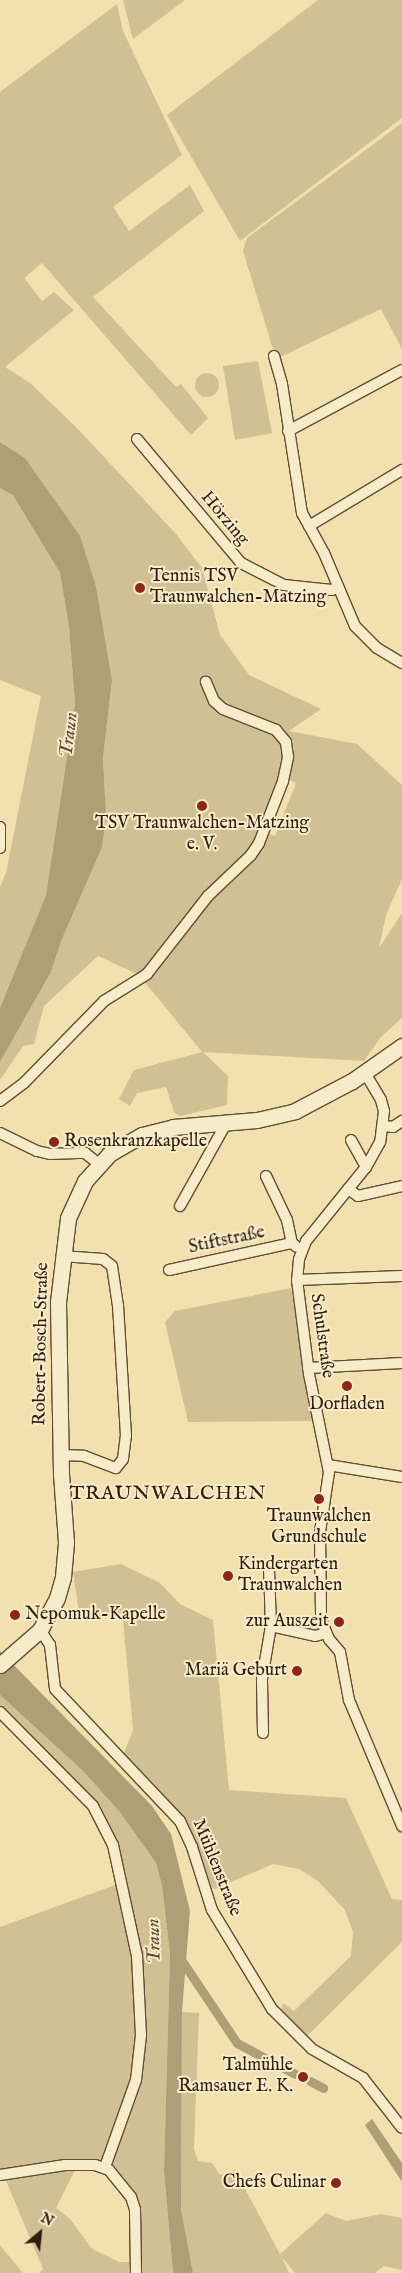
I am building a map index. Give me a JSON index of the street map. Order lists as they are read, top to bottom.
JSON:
{
  "streets": {
    "main road": ["Robert-Bosch-Straße"],
    "street": [
      "Hörzing",
      "Stiftstraße",
      "Schulstraße",
      "Mühlenstraße"
    ]
  },
  "crossings": [
    ["Schulstraße", "Robert-Bosch-Straße"],
    ["Robert-Bosch-Straße", "Mühlenstraße"]
  ],
  "districts": ["TRAUNWALCHEN"],
  "water": ["Traun"],
  "places": [
    "Tennis TSV Traunwalchen-Matzing",
    "TSV Traunwalchen-Matzing e. V.",
    "Rosenkranzkapelle",
    "Dorfladen",
    "Traunwalchen Grundschule",
    "Kindergarten Traunwalchen",
    "Nepomuk-Kapelle",
    "zur Auszeit",
    "Mariä Geburt",
    "Talmühle Ramsauer E. K.",
    "Chefs Culinar"
  ],
  "north": "top right"
}
